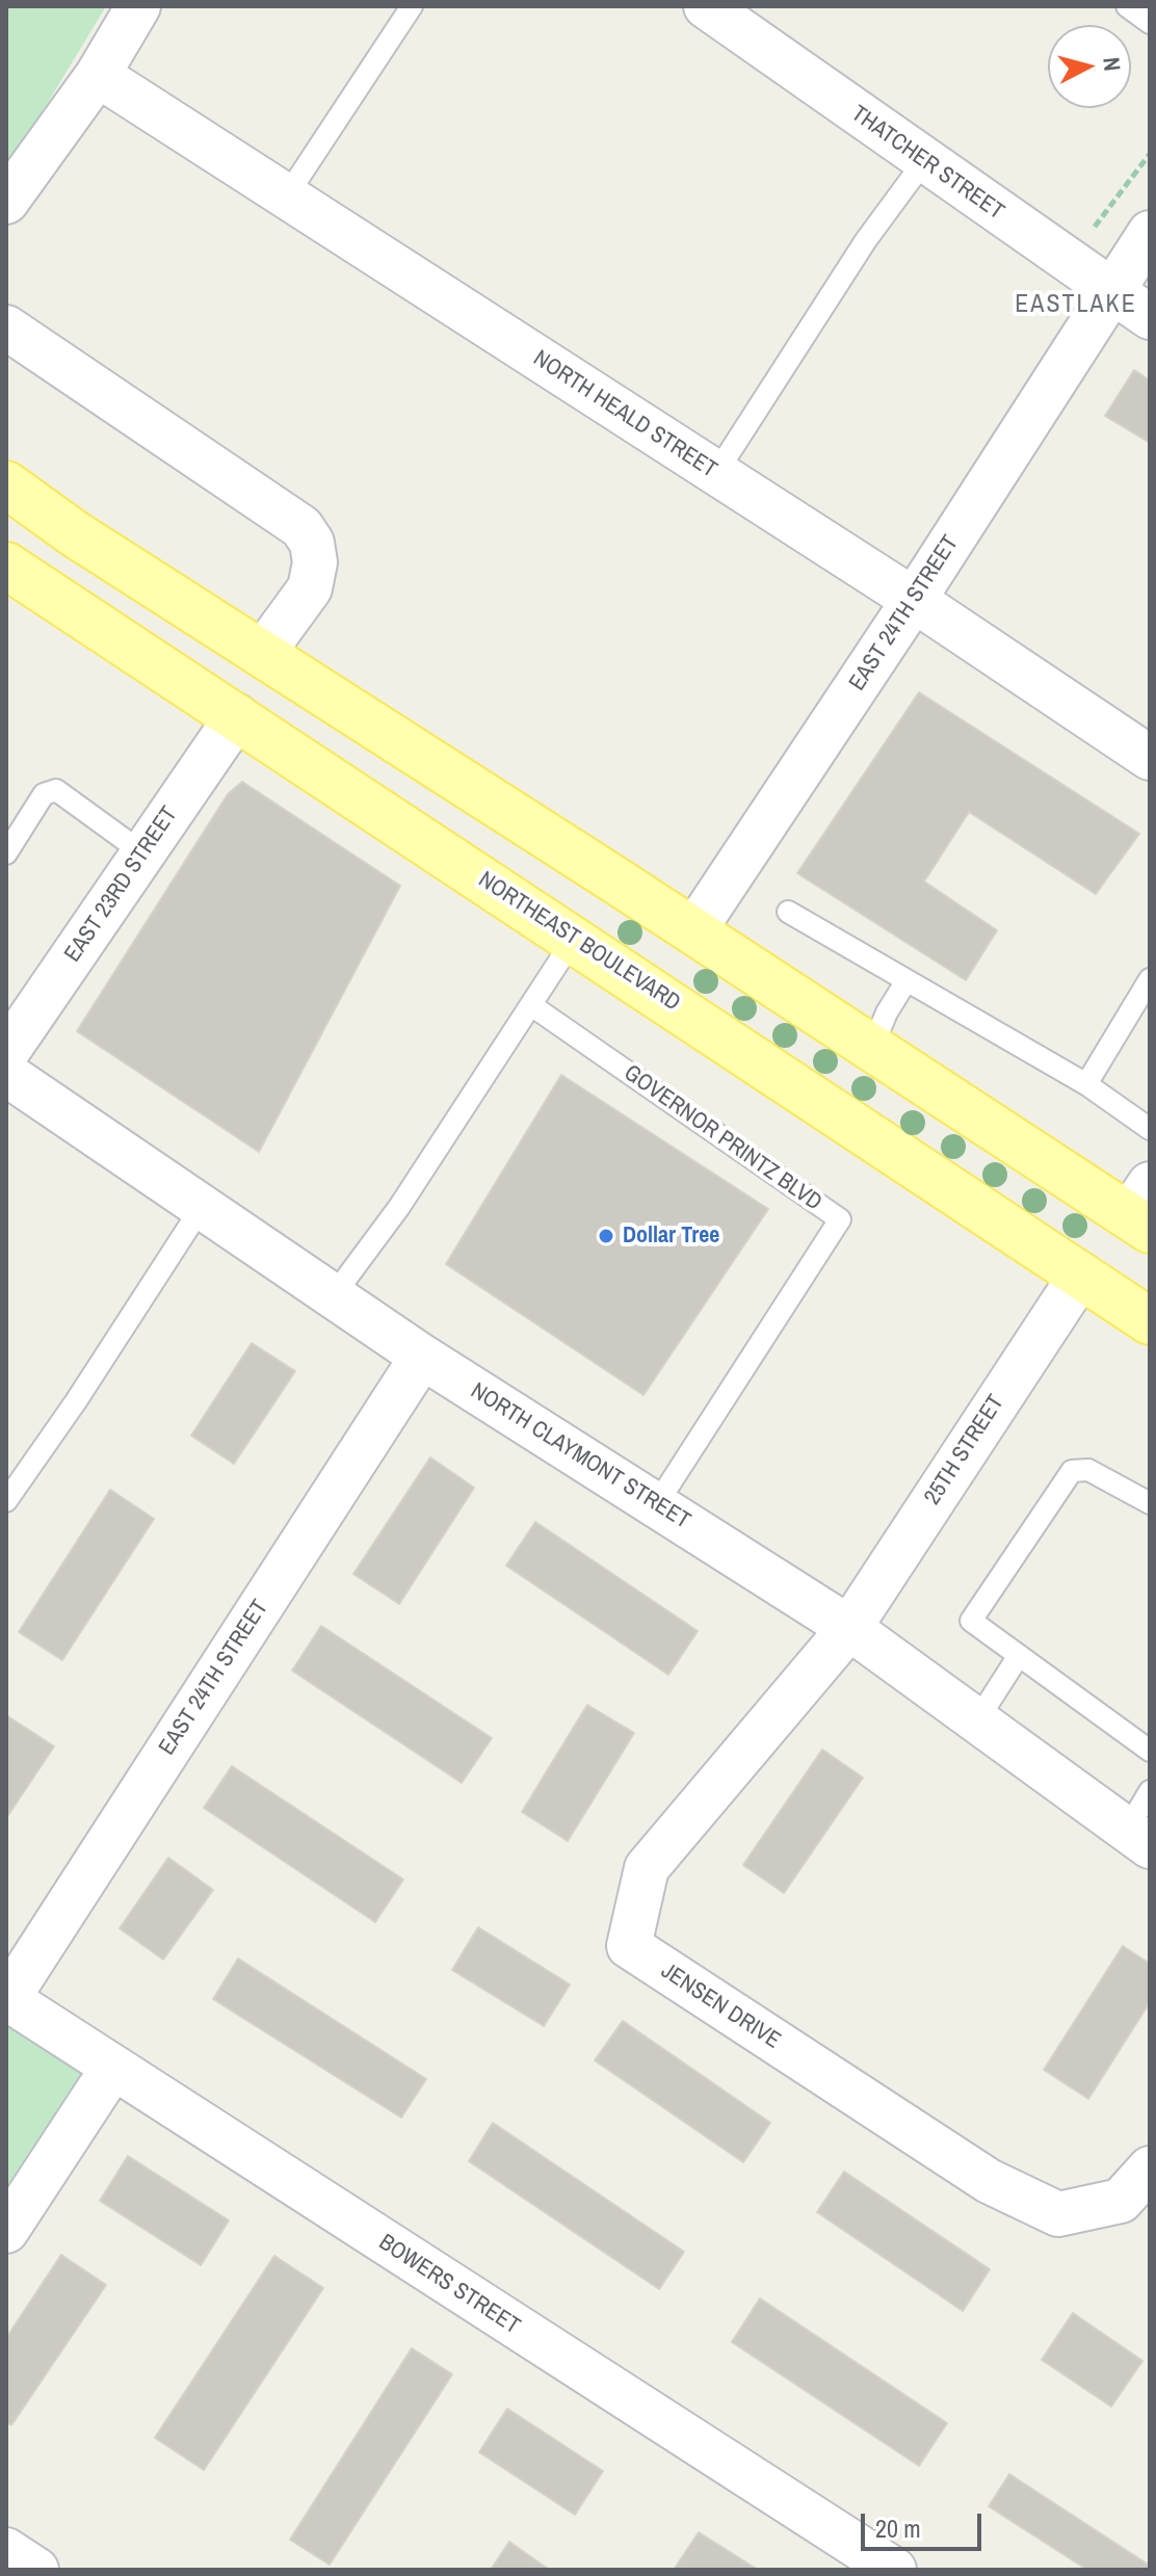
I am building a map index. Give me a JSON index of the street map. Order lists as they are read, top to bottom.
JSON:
{
  "streets": {
    "main road": ["NORTHEAST BOULEVARD"],
    "street": [
      "THATCHER STREET",
      "NORTH HEALD STREET",
      "EAST 24TH STREET",
      "EAST 23RD STREET",
      "25TH STREET",
      "NORTH CLAYMONT STREET",
      "JENSEN DRIVE",
      "BOWERS STREET"
    ],
    "lane": ["GOVERNOR PRINTZ BLVD"]
  },
  "crossings": [
    ["THATCHER STREET", "EAST 24TH STREET"],
    ["NORTH HEALD STREET", "EAST 24TH STREET"],
    ["EAST 24TH STREET", "NORTH CLAYMONT STREET"],
    ["EAST 24TH STREET", "BOWERS STREET"],
    ["EAST 23RD STREET", "NORTHEAST BOULEVARD"],
    ["NORTHEAST BOULEVARD", "25TH STREET"],
    ["GOVERNOR PRINTZ BLVD", "NORTH CLAYMONT STREET"],
    ["25TH STREET", "NORTH CLAYMONT STREET"],
    ["25TH STREET", "JENSEN DRIVE"],
    ["NORTH CLAYMONT STREET", "JENSEN DRIVE"]
  ],
  "districts": ["EASTLAKE"],
  "places": ["Dollar Tree"],
  "scale_bar": "20 m",
  "north": "right"
}
